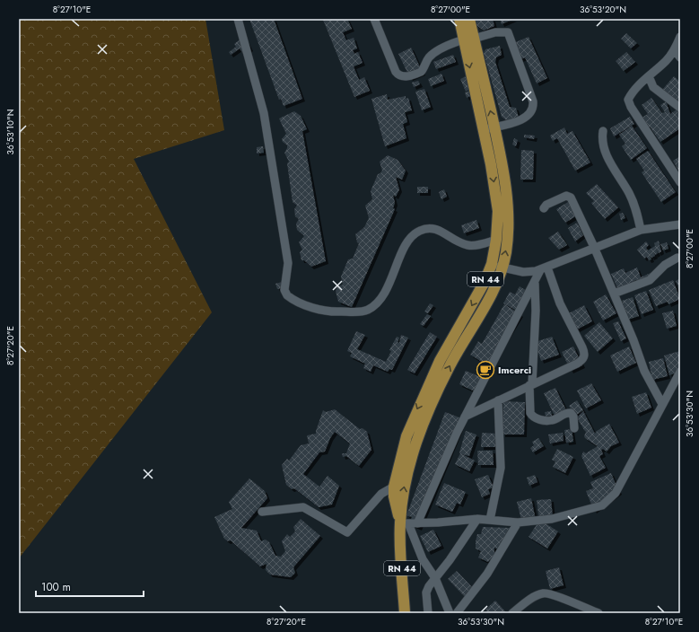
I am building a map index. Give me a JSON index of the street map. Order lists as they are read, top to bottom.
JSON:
{
  "streets": {
    "main road": ["RN 44"]
  },
  "places": {
    "cafe": ["Imcerci"]
  },
  "scale_bar": "100 m",
  "coordinates": [
    "8°27'10\"E",
    "8°27'00\"E",
    "36°53'20\"N",
    "36°53'10\"N",
    "8°27'20\"E",
    "36°53'30\"N"
  ]
}
